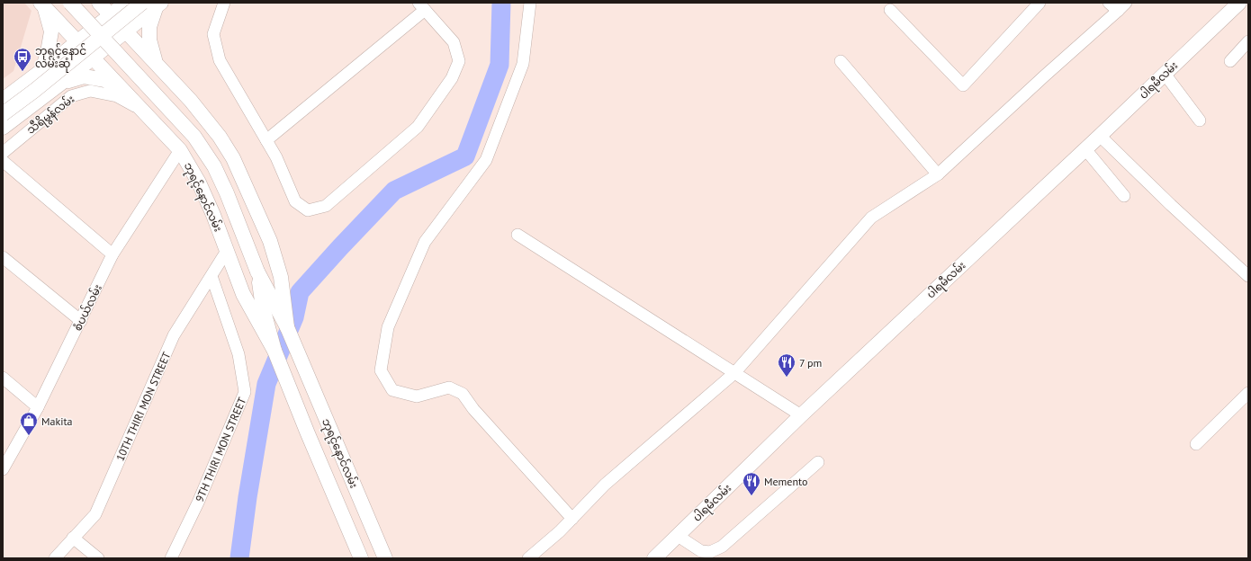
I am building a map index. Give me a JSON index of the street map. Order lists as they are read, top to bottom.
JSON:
{
  "streets": {
    "main road": ["ပါရမီလမ်း", "ဘုရင့်နောင်လမ်း"],
    "street": [
      "သီရိမွန်လမ်း",
      "စံပယ်လမ်း",
      "10TH THIRI MON STREET",
      "9TH THIRI MON STREET"
    ]
  },
  "crossings": [
    ["သီရိမွန်လမ်း", "ဘုရင့်နောင်လမ်း"],
    ["ဘုရင့်နောင်လမ်း", "စံပယ်လမ်း"],
    ["ဘုရင့်နောင်လမ်း", "10TH THIRI MON STREET"],
    ["10TH THIRI MON STREET", "9TH THIRI MON STREET"]
  ],
  "places": {
    "bus stop": ["ဘုရင့်နောင် လမ်းဆုံ"],
    "restaurant": ["7 pm", "Memento"],
    "shop": ["Makita"]
  }
}
